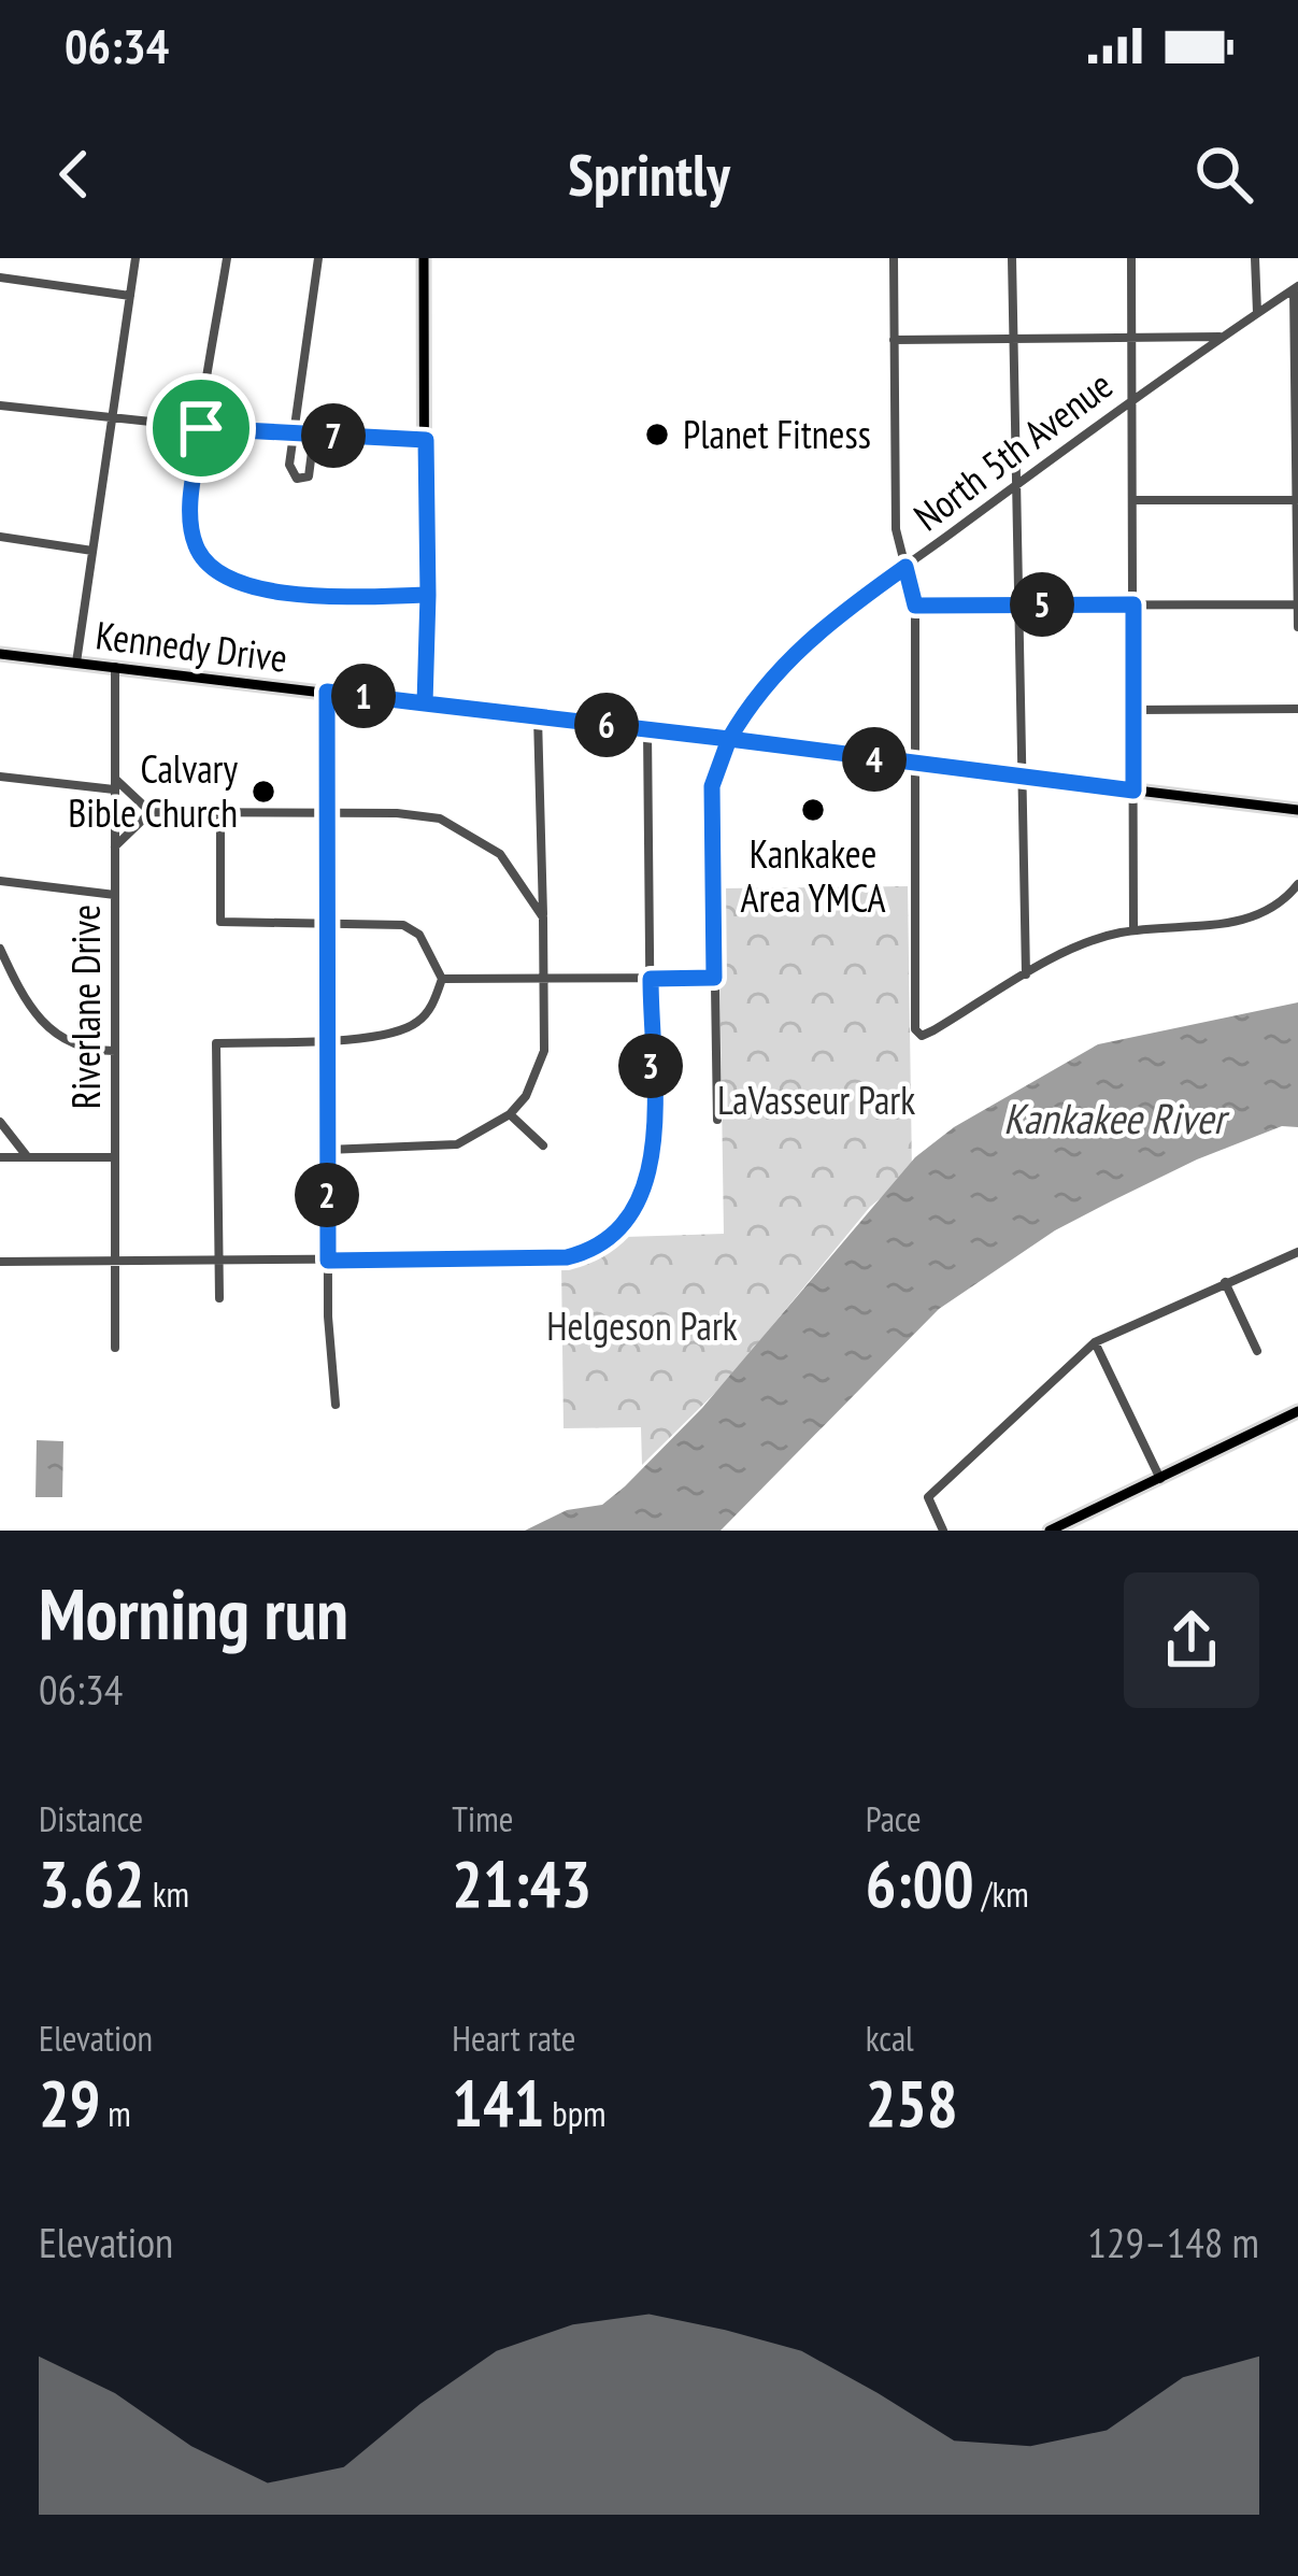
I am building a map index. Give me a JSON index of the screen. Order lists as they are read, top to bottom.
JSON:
{
  "streets": {
    "main road": ["Kennedy Drive"],
    "street": ["North 5th Avenue", "Riverlane Drive"]
  },
  "crossings": [
    ["North 5th Avenue", "Kennedy Drive"],
    ["Kennedy Drive", "Riverlane Drive"]
  ],
  "water": ["Kankakee River"],
  "parks": ["LaVasseur Park", "Helgeson Park"],
  "places": ["Planet Fitness", "Calvary Bible Church", "Kankakee Area YMCA"],
  "page": {
    "status": "06:34",
    "header": "Sprintly",
    "pins": [
      "7",
      "5",
      "1",
      "6",
      "4",
      "3",
      "2"
    ],
    "heading": ["Morning run", "06:34"],
    "stats": [
      ["Distance", "3.62 km"],
      ["Time", "21:43"],
      ["Pace", "6:00 /km"],
      ["Elevation", "29 m"],
      ["Heart rate", "141 bpm"],
      ["kcal", "258"]
    ],
    "chart": ["Elevation", "129–148 m"]
  }
}
